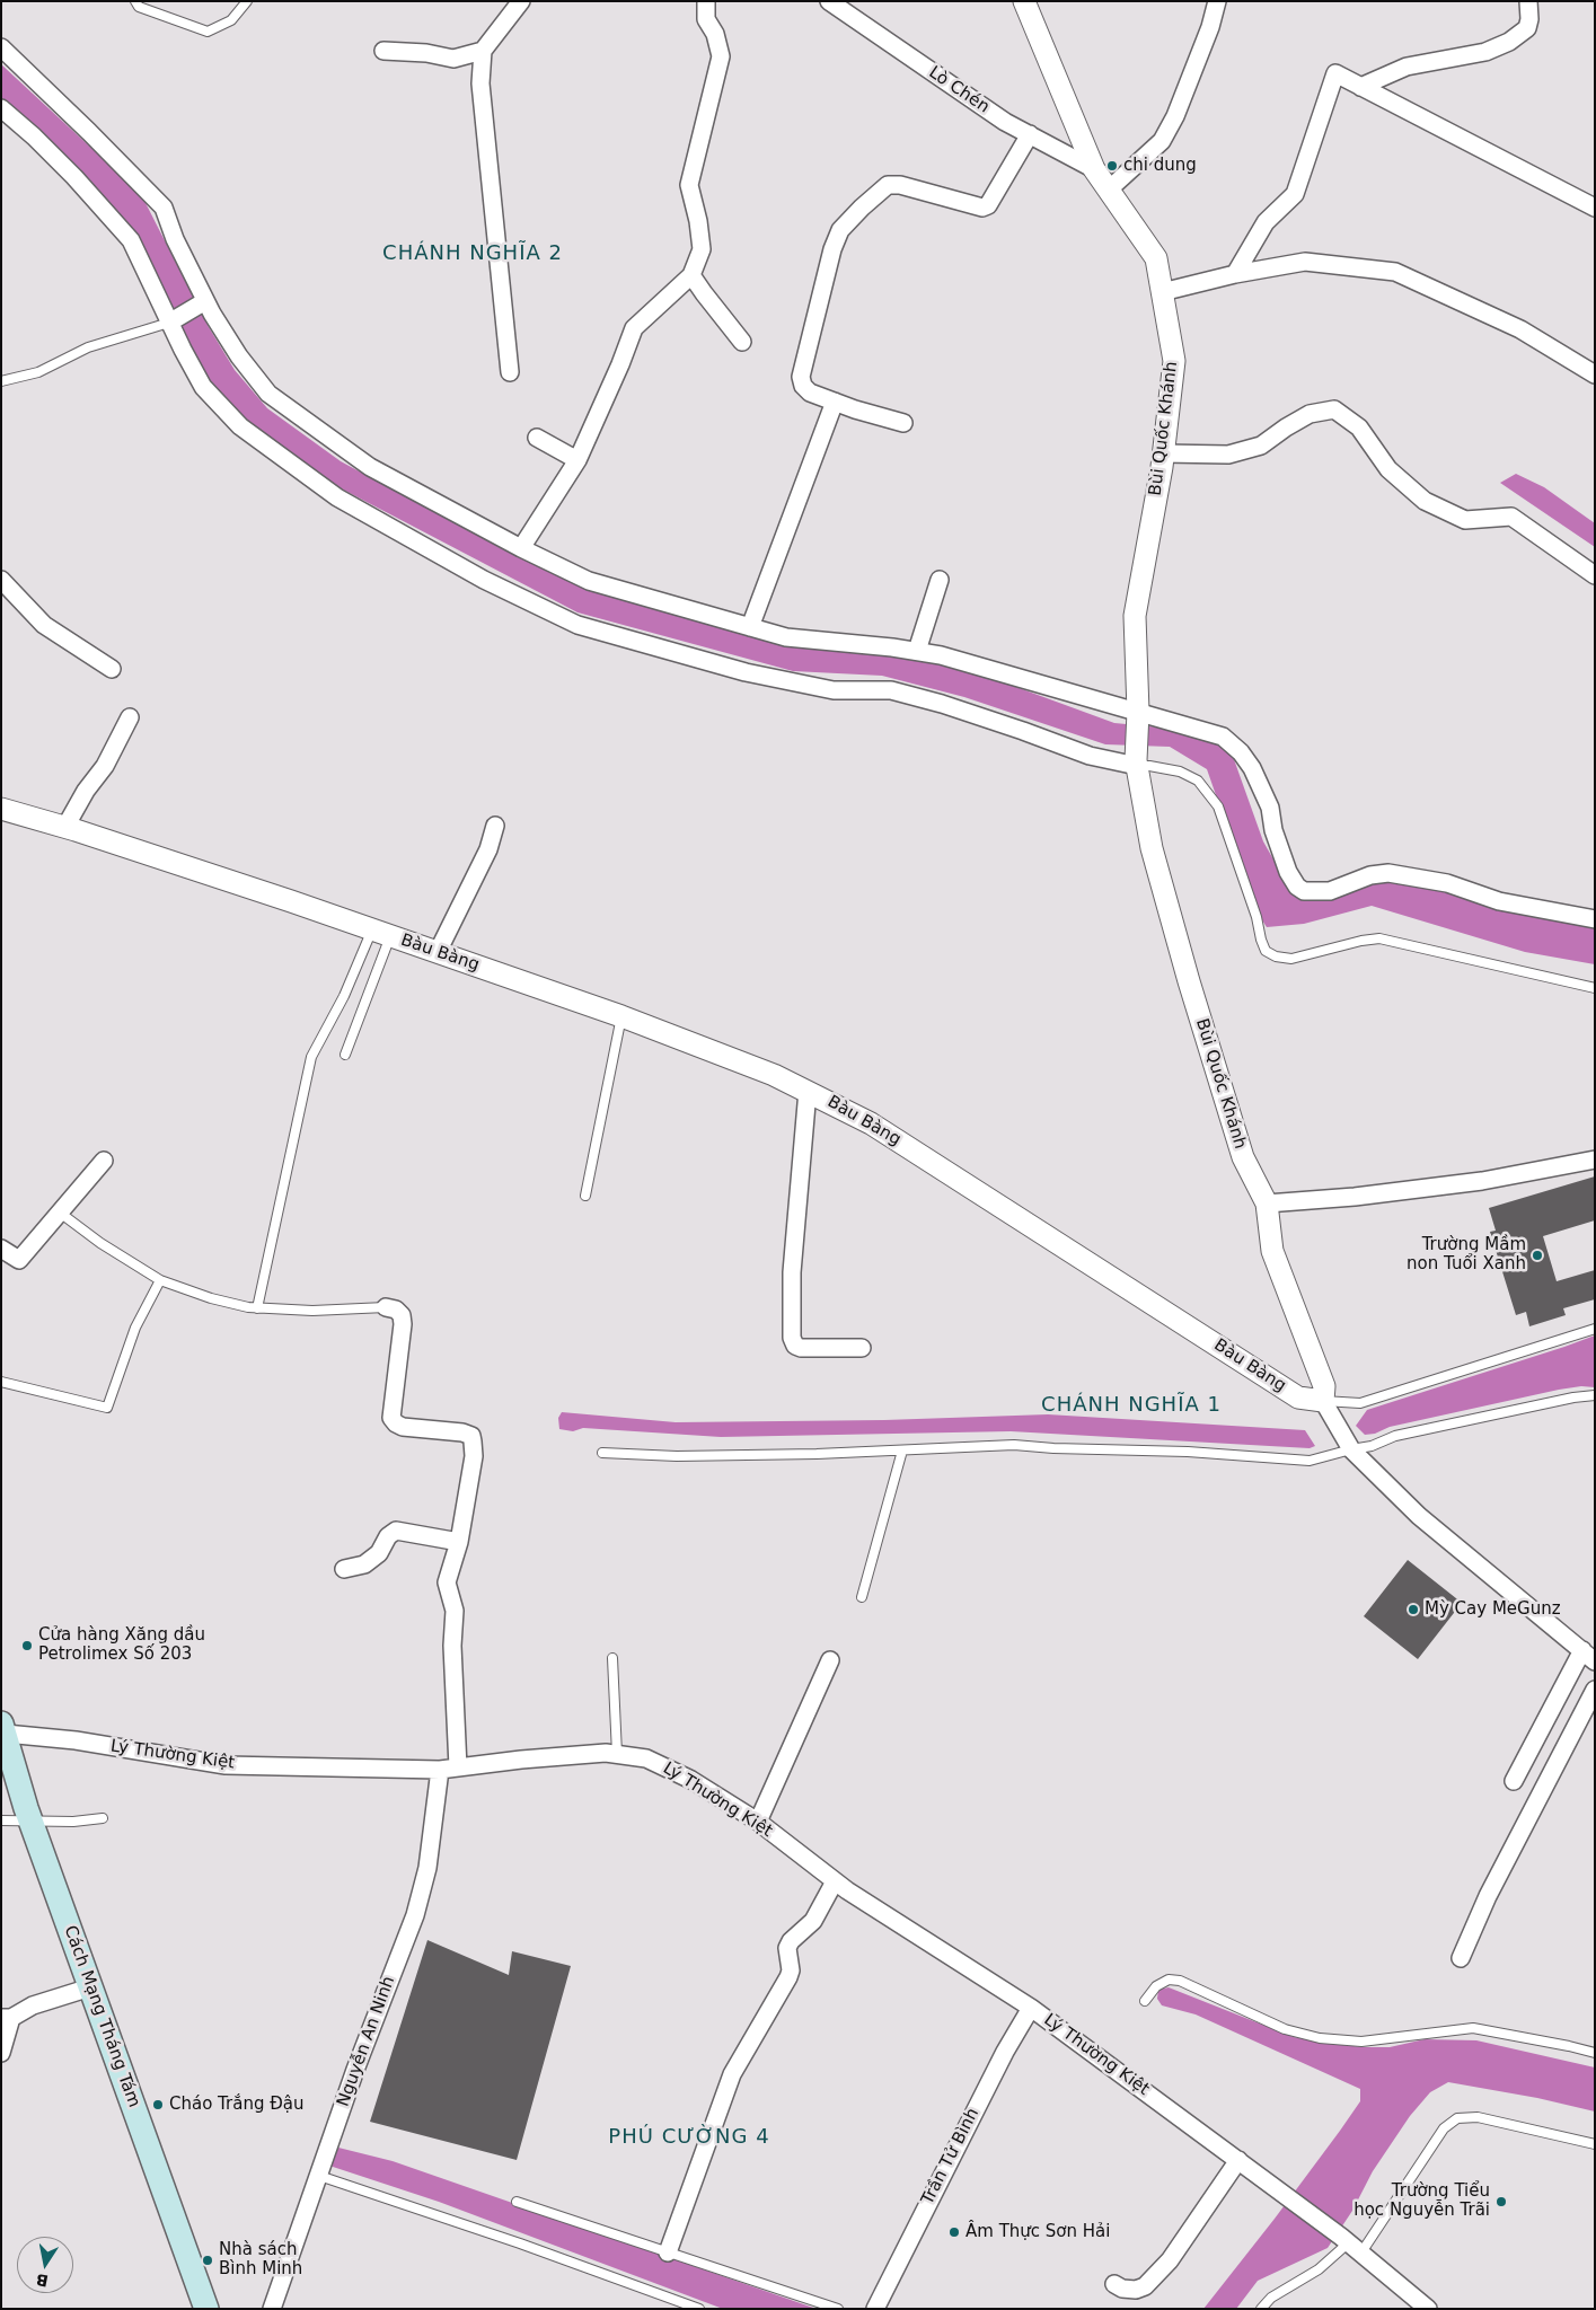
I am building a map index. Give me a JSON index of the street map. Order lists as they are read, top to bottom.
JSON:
{
  "streets": {
    "main road": ["Cách Mạng Tháng Tám"],
    "street": [
      "Lò Chén",
      "Bùi Quốc Khánh",
      "Bàu Bàng",
      "Lý Thường Kiệt",
      "Nguyễn An Ninh",
      "Trần Tử Bình"
    ]
  },
  "crossings": [
    ["Lò Chén", "Bùi Quốc Khánh"],
    ["Bùi Quốc Khánh", "Bàu Bàng"],
    ["Lý Thường Kiệt", "Cách Mạng Tháng Tám"],
    ["Lý Thường Kiệt", "Nguyễn An Ninh"],
    ["Lý Thường Kiệt", "Trần Tử Bình"]
  ],
  "districts": ["CHÁNH NGHĨA 2", "CHÁNH NGHĨA 1", "PHÚ CƯỜNG 4"],
  "places": [
    "chi dung",
    "Trường Mầm non Tuổi Xanh",
    "Mỳ Cay MeGunz",
    "Cửa hàng Xăng dầu Petrolimex Số 203",
    "Cháo Trắng Đậu",
    "Trường Tiểu học Nguyễn Trãi",
    "Âm Thực Sơn Hải",
    "Nhà sách Bình Minh"
  ],
  "north": "bottom"
}
